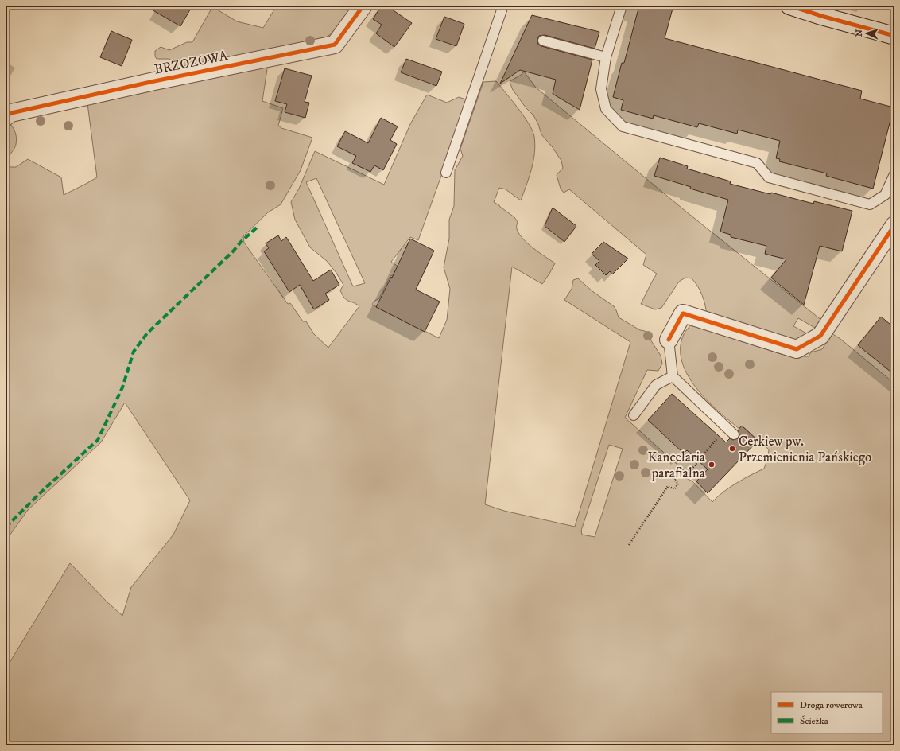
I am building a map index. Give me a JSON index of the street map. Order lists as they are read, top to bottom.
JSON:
{
  "streets": {
    "street": ["BRZOZOWA"]
  },
  "places": ["Cerkiew pw. Przemienienia Pańskiego", "Kancelaria parafialna"],
  "legend": ["Droga rowerowa", "Ścieżka"],
  "north": "left"
}
